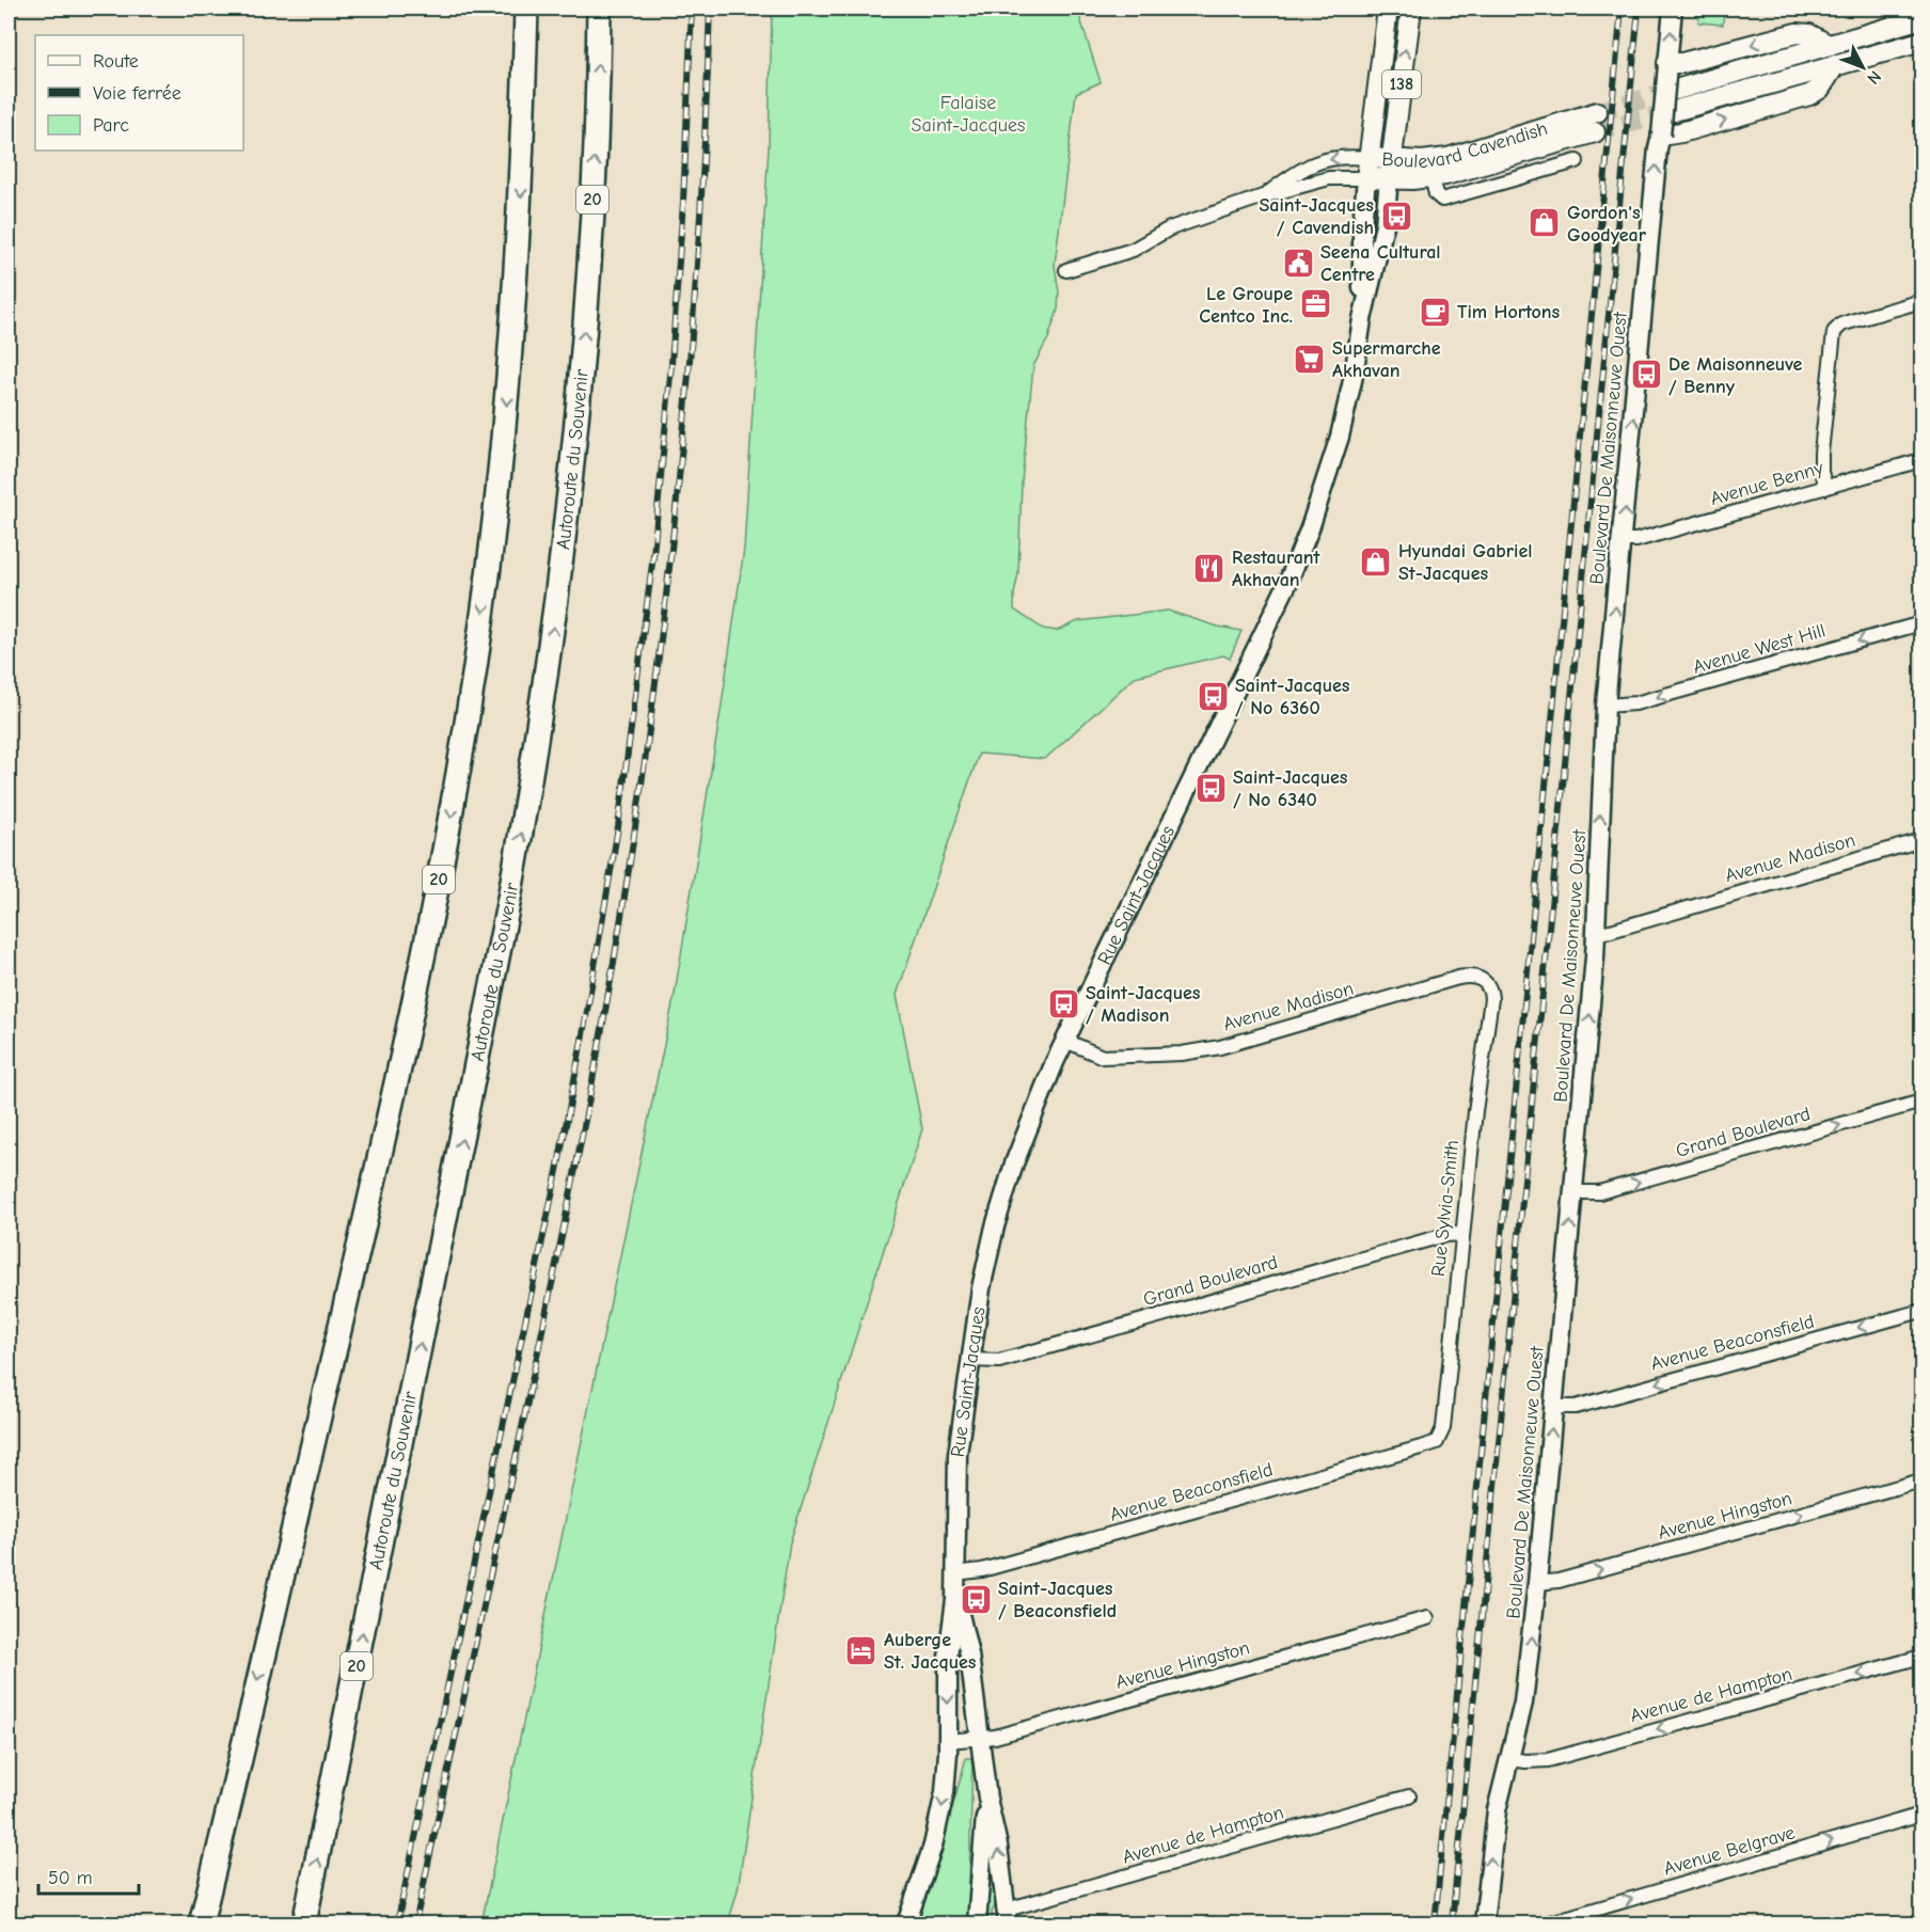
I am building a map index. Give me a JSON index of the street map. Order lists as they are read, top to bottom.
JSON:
{
  "streets": {
    "highway": ["20", "Autoroute du Souvenir"],
    "main road": [
      "138",
      "Boulevard Cavendish",
      "Boulevard De Maisonneuve Ouest",
      "Rue Saint-Jacques"
    ],
    "street": [
      "Avenue Benny",
      "Avenue West Hill",
      "Avenue Madison",
      "Grand Boulevard",
      "Rue Sylvia-Smith",
      "Avenue Beaconsfield",
      "Avenue Hingston",
      "Avenue de Hampton",
      "Avenue Belgrave"
    ]
  },
  "crossings": [
    ["Boulevard Cavendish", "Rue Saint-Jacques"],
    ["Boulevard De Maisonneuve Ouest", "Avenue Benny"],
    ["Boulevard De Maisonneuve Ouest", "Avenue West Hill"],
    ["Boulevard De Maisonneuve Ouest", "Avenue Madison"],
    ["Boulevard De Maisonneuve Ouest", "Grand Boulevard"],
    ["Boulevard De Maisonneuve Ouest", "Avenue Beaconsfield"],
    ["Boulevard De Maisonneuve Ouest", "Avenue Hingston"],
    ["Boulevard De Maisonneuve Ouest", "Avenue de Hampton"],
    ["Avenue Madison", "Rue Saint-Jacques"],
    ["Avenue Madison", "Rue Sylvia-Smith"],
    ["Rue Saint-Jacques", "Grand Boulevard"],
    ["Rue Saint-Jacques", "Avenue Beaconsfield"],
    ["Rue Saint-Jacques", "Avenue Hingston"],
    ["Grand Boulevard", "Rue Sylvia-Smith"],
    ["Rue Sylvia-Smith", "Avenue Beaconsfield"]
  ],
  "one_way": [
    "Boulevard De Maisonneuve Ouest",
    "Avenue West Hill",
    "Grand Boulevard",
    "Avenue Beaconsfield",
    "Avenue Hingston",
    "Avenue de Hampton",
    "Avenue Belgrave"
  ],
  "parks": ["Falaise Saint-Jacques"],
  "places": {
    "bus stop": [
      "Saint-Jacques / Cavendish",
      "De Maisonneuve / Benny",
      "Saint-Jacques / No 6360",
      "Saint-Jacques / No 6340",
      "Saint-Jacques / Madison",
      "Saint-Jacques / Beaconsfield"
    ],
    "shop": ["Gordon's Goodyear", "Hyundai Gabriel St-Jacques"],
    "public building": ["Seena Cultural Centre"],
    "office": ["Le Groupe Centco Inc."],
    "cafe": ["Tim Hortons"],
    "supermarket": ["Supermarche Akhavan"],
    "restaurant": ["Restaurant Akhavan"],
    "hotel": ["Auberge St. Jacques"]
  },
  "legend": ["Route", "Voie ferrée", "Parc"],
  "scale_bar": "50 m",
  "north": "bottom right"
}
